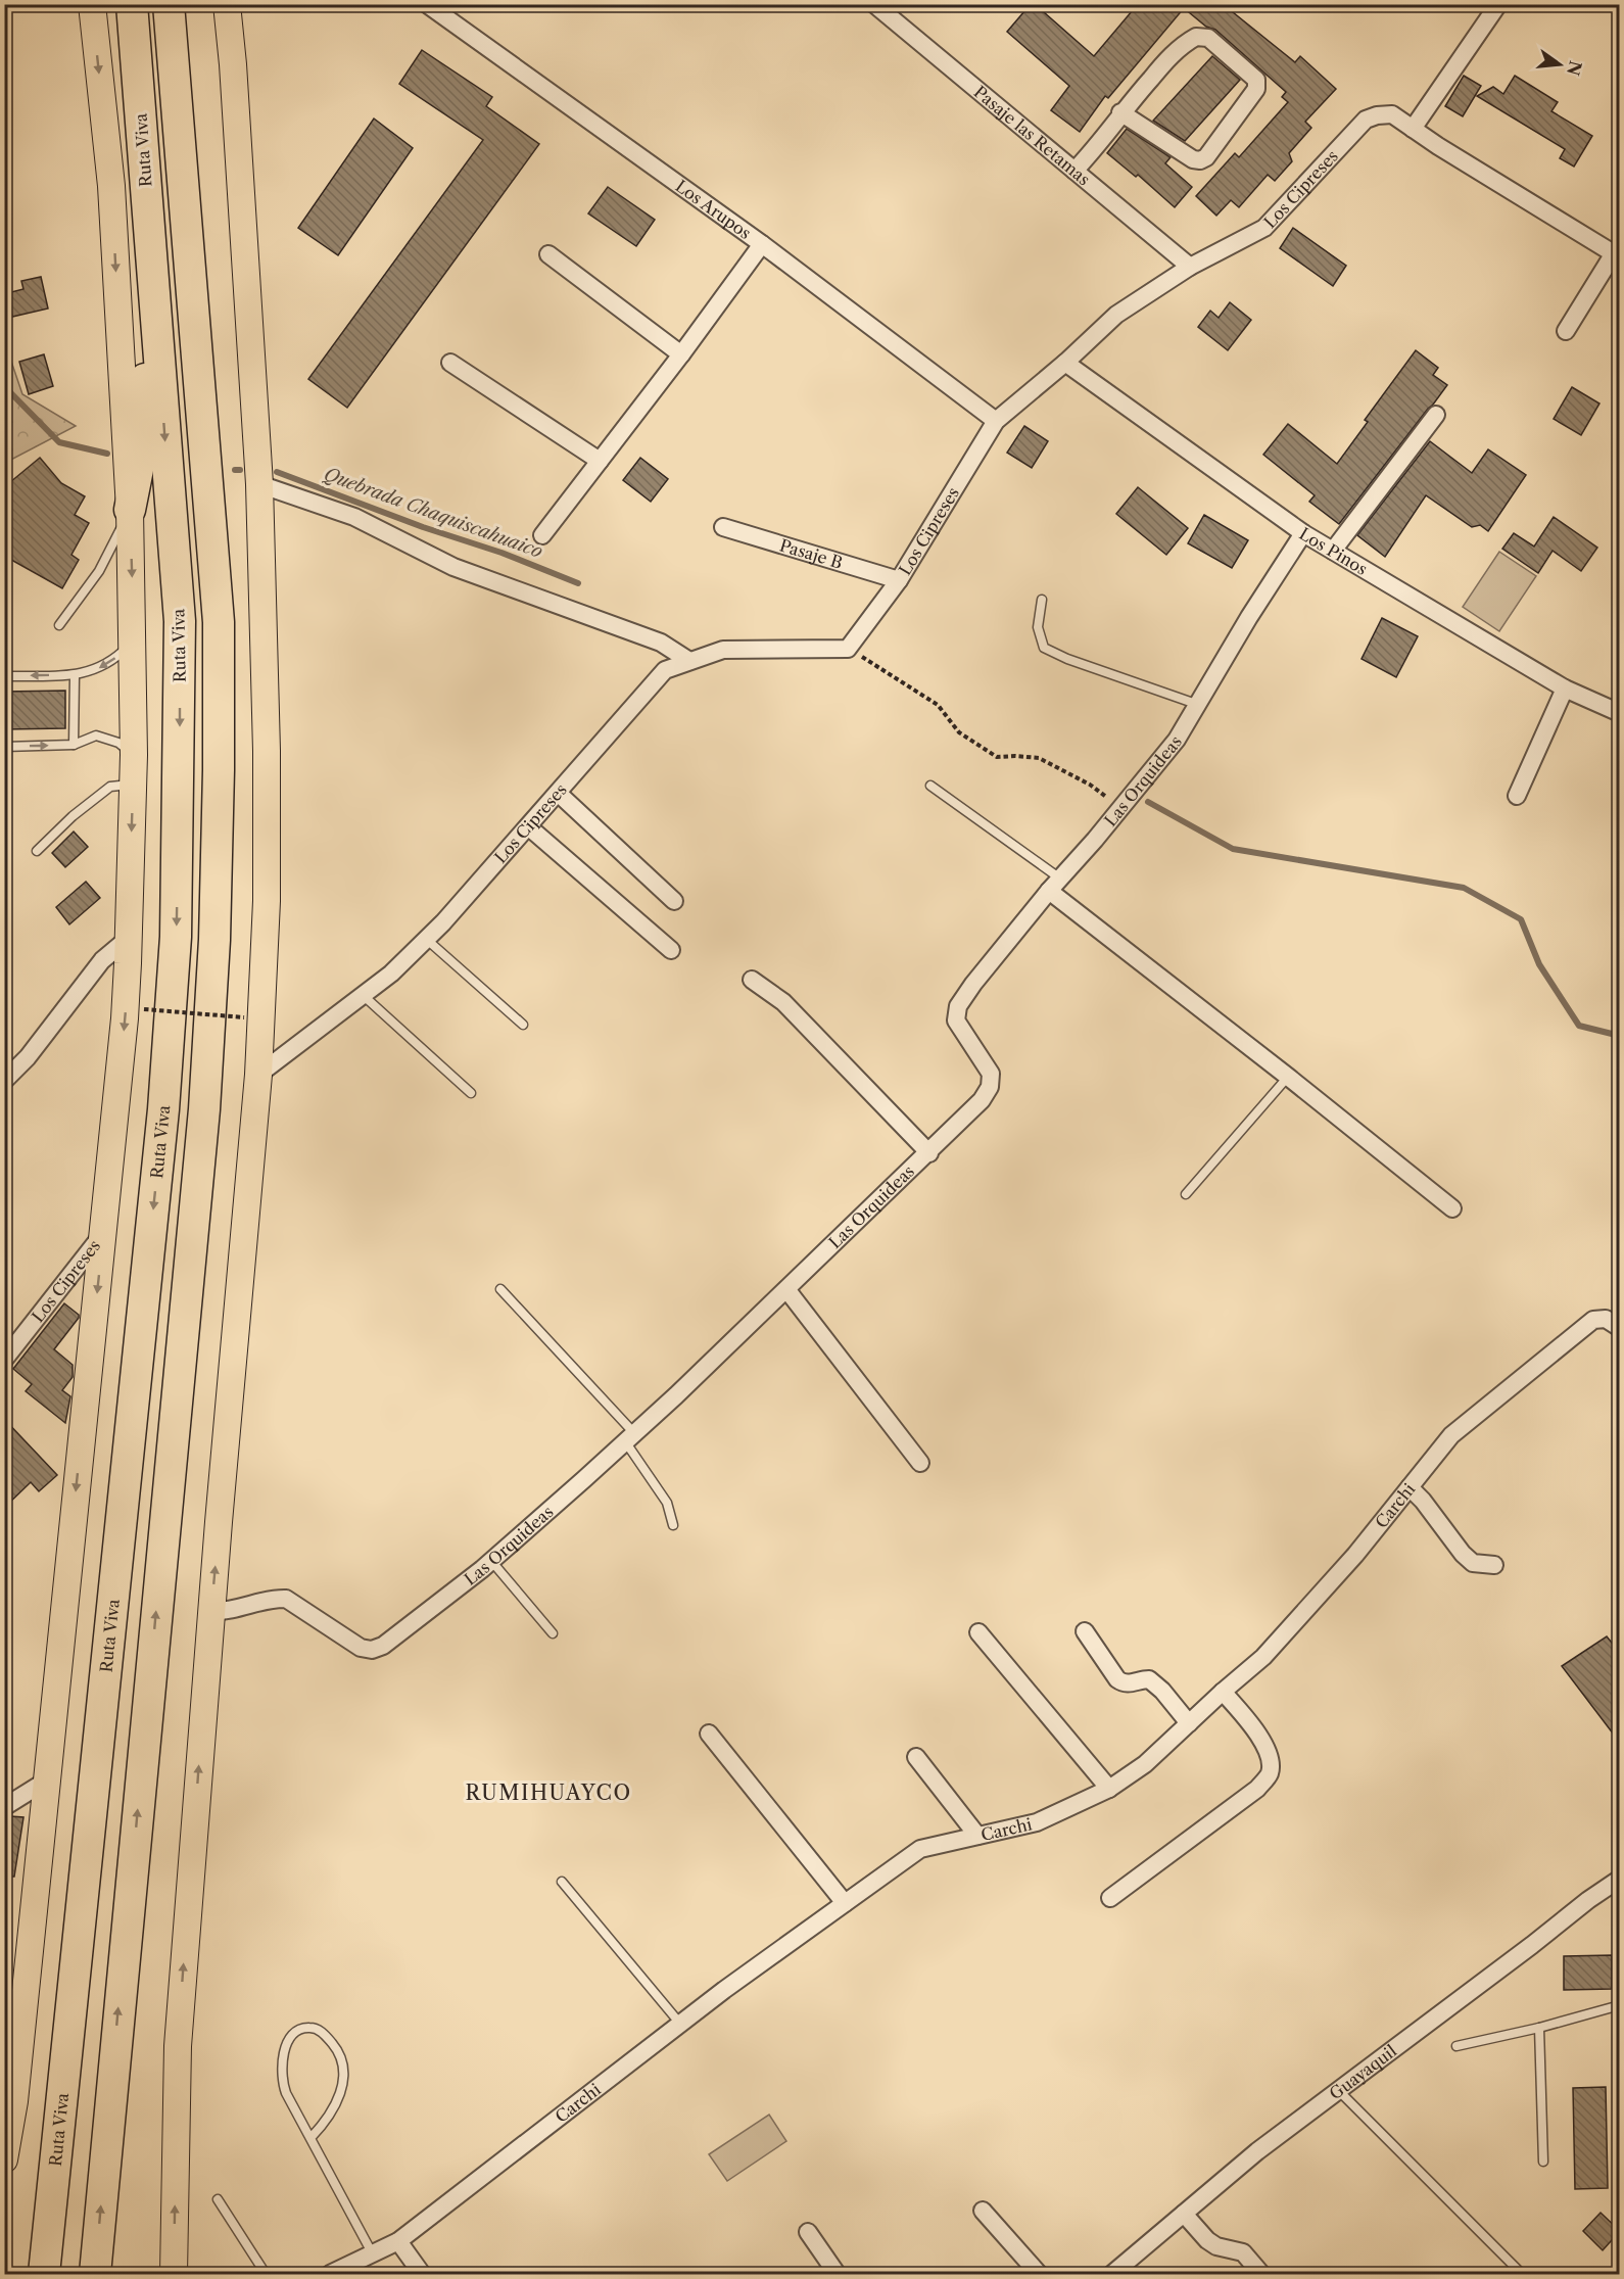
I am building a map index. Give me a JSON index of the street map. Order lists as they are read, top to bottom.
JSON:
{
  "streets": {
    "highway": ["Ruta Viva"],
    "street": [
      "Pasaje las Retamas",
      "Los Cipreses",
      "Los Arupos",
      "Los Pinos",
      "Pasaje B",
      "Las Orquideas",
      "Carchi",
      "Guayaquil"
    ]
  },
  "crossings": [
    ["Pasaje las Retamas", "Los Cipreses"],
    ["Ruta Viva", "Los Cipreses"],
    ["Los Cipreses", "Los Arupos"],
    ["Los Cipreses", "Los Pinos"],
    ["Los Cipreses", "Pasaje B"],
    ["Los Pinos", "Las Orquideas"]
  ],
  "districts": ["RUMIHUAYCO"],
  "water": ["Quebrada Chaquiscahuaico"],
  "north": "right"
}
